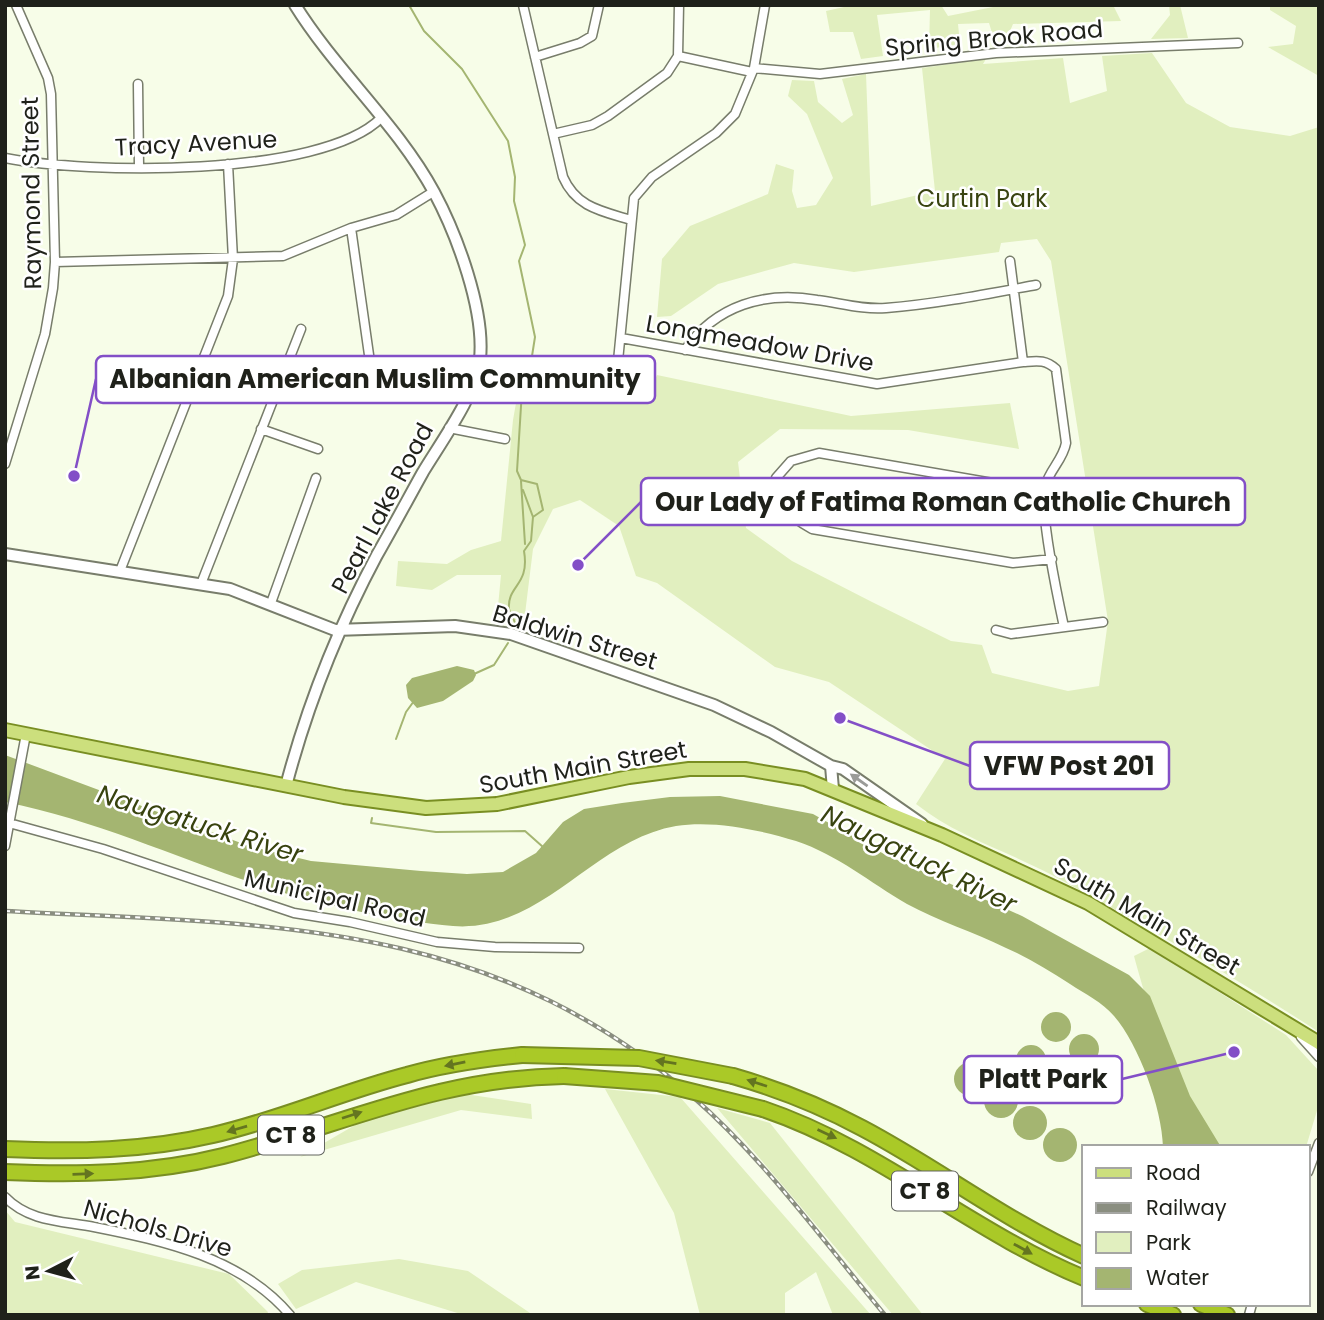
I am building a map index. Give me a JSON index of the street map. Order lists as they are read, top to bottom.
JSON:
{
  "streets": {
    "highway": ["CT 8"],
    "main road": ["Pearl Lake Road", "Baldwin Street", "South Main Street"],
    "street": [
      "Spring Brook Road",
      "Tracy Avenue",
      "Raymond Street",
      "Longmeadow Drive",
      "Municipal Road",
      "Nichols Drive"
    ]
  },
  "crossings": [
    ["Tracy Avenue", "Raymond Street"],
    ["Tracy Avenue", "Pearl Lake Road"],
    ["Pearl Lake Road", "Baldwin Street"],
    ["Pearl Lake Road", "South Main Street"],
    ["Baldwin Street", "South Main Street"]
  ],
  "water": ["Naugatuck River"],
  "parks": ["Curtin Park"],
  "places": [
    "Albanian American Muslim Community",
    "Our Lady of Fatima Roman Catholic Church",
    "VFW Post 201",
    "Platt Park"
  ],
  "legend": [
    "Road",
    "Railway",
    "Park",
    "Water"
  ],
  "north": "left"
}
